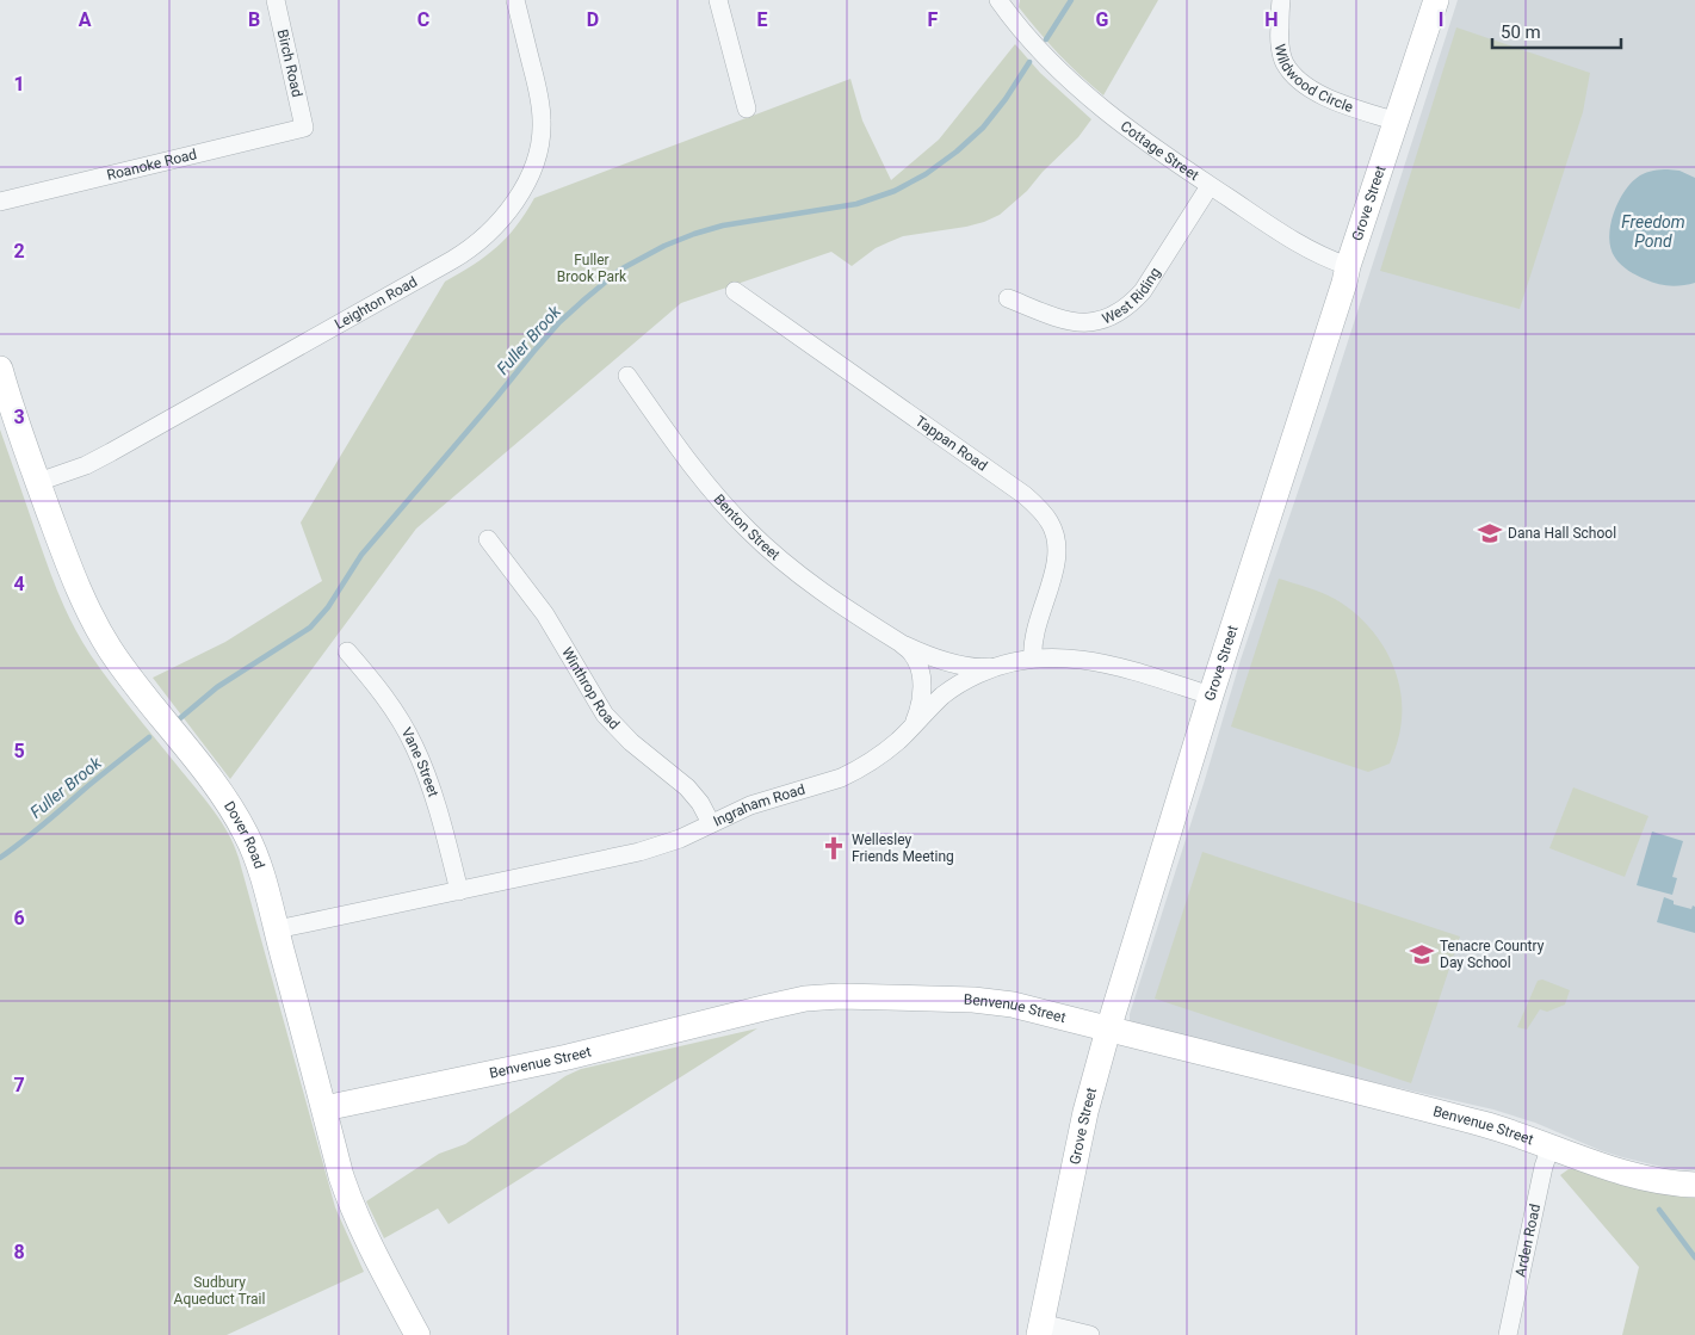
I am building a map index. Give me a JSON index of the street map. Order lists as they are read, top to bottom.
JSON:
{
  "streets": {
    "street": [
      "Birch Road",
      "Wildwood Circle",
      "Cottage Street",
      "Roanoke Road",
      "Grove Street",
      "West Riding",
      "Leighton Road",
      "Tappan Road",
      "Benton Street",
      "Winthrop Road",
      "Vane Street",
      "Ingraham Road",
      "Dover Road",
      "Benvenue Street",
      "Arden Road"
    ]
  },
  "crossings": [
    ["Birch Road", "Roanoke Road"],
    ["Wildwood Circle", "Grove Street"],
    ["Cottage Street", "Grove Street"],
    ["Cottage Street", "West Riding"],
    ["Grove Street", "Ingraham Road"],
    ["Grove Street", "Benvenue Street"],
    ["Leighton Road", "Dover Road"],
    ["Tappan Road", "Ingraham Road"],
    ["Benton Street", "Ingraham Road"],
    ["Winthrop Road", "Ingraham Road"],
    ["Vane Street", "Ingraham Road"],
    ["Ingraham Road", "Dover Road"],
    ["Dover Road", "Benvenue Street"],
    ["Benvenue Street", "Arden Road"]
  ],
  "water": ["Freedom Pond", "Fuller Brook"],
  "parks": ["Fuller Brook Park", "Sudbury Aqueduct Trail"],
  "places": {
    "school or university": ["Dana Hall School", "Tenacre Country Day School"],
    "church": ["Wellesley Friends Meeting"]
  },
  "scale_bar": "50 m",
  "grid": {
    "columns": [
      "A",
      "B",
      "C",
      "D",
      "E",
      "F",
      "G",
      "H",
      "I"
    ],
    "rows": [
      "1",
      "2",
      "3",
      "4",
      "5",
      "6",
      "7",
      "8"
    ]
  }
}
